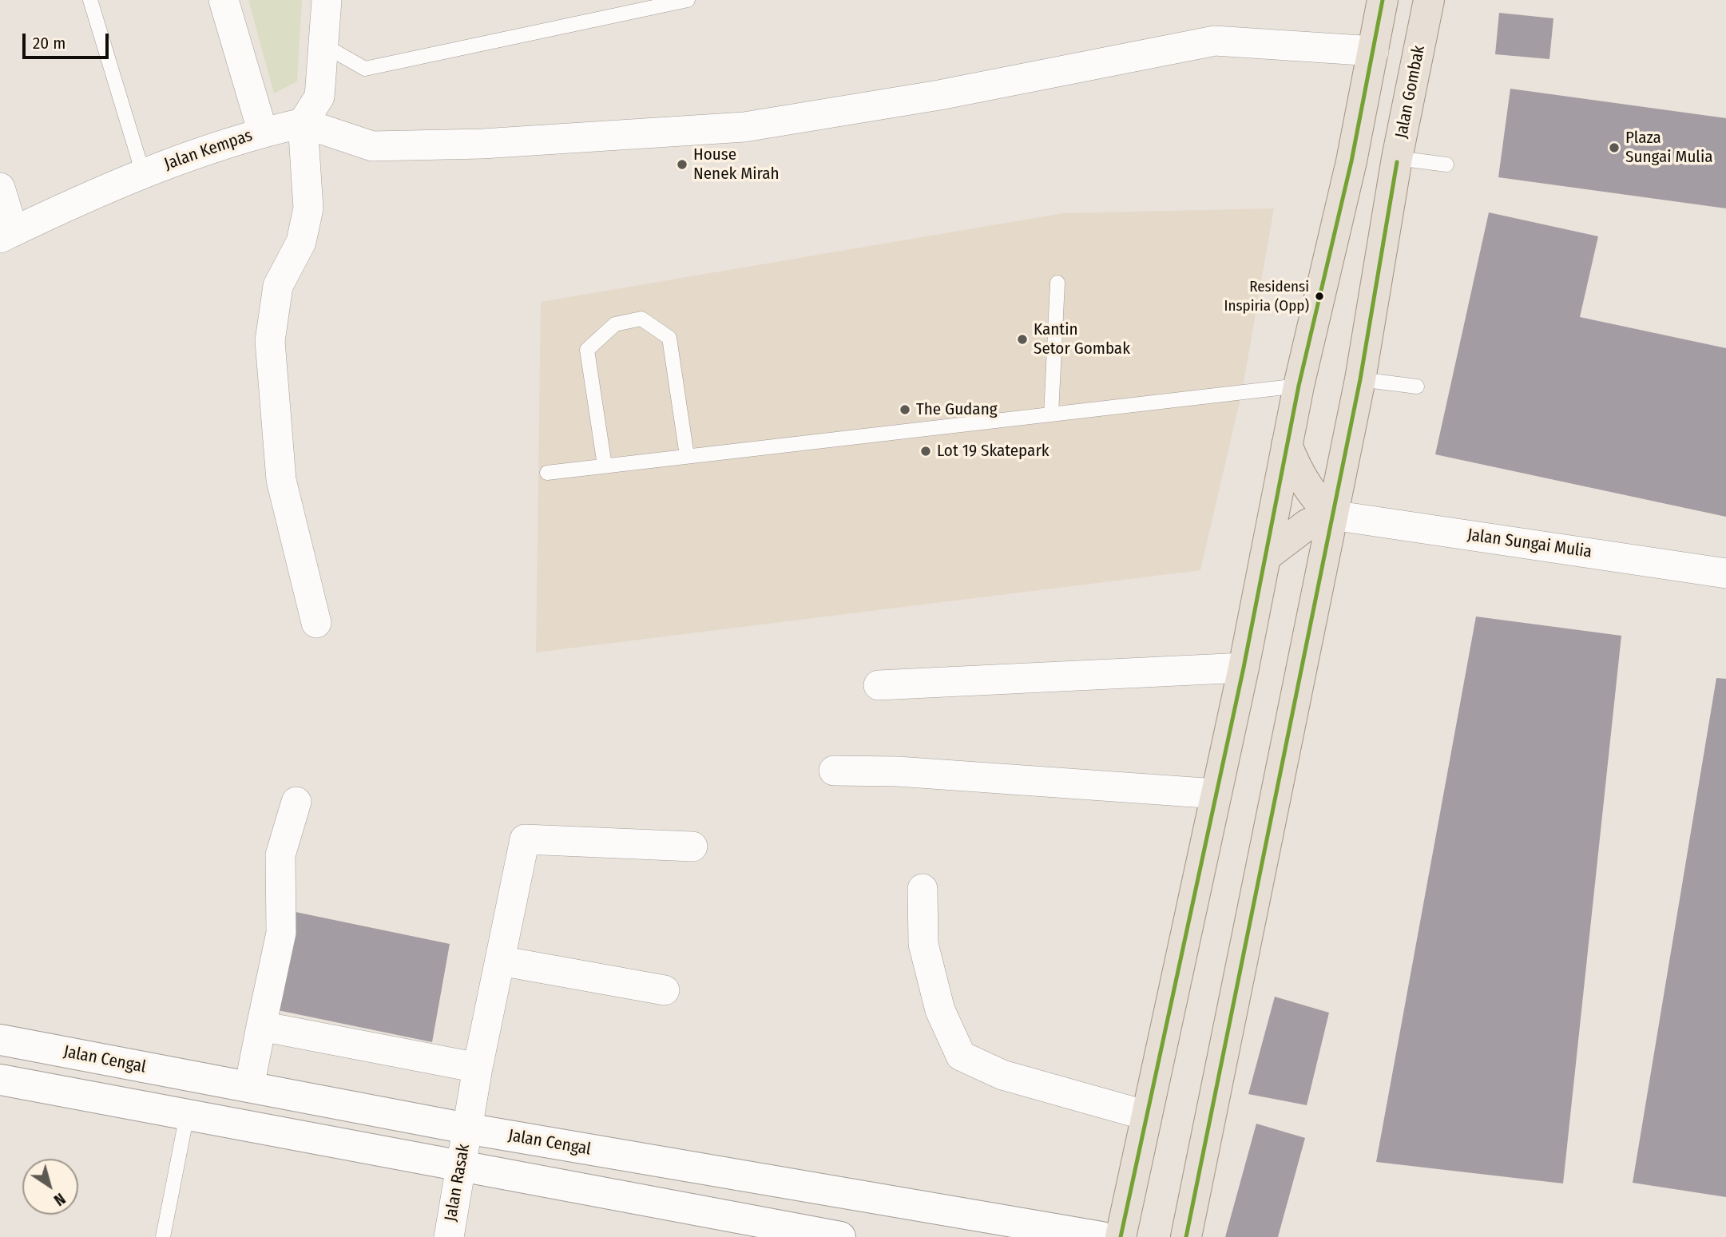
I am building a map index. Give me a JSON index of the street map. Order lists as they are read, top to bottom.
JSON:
{
  "streets": {
    "main road": ["Jalan Gombak"],
    "street": [
      "Jalan Kempas",
      "Jalan Sungai Mulia",
      "Jalan Cengal",
      "Jalan Rasak"
    ]
  },
  "crossings": [
    ["Jalan Gombak", "Jalan Sungai Mulia"],
    ["Jalan Cengal", "Jalan Rasak"]
  ],
  "places": [
    "Plaza Sungai Mulia",
    "House Nenek Mirah",
    "Residensi Inspiria (Opp)",
    "Kantin Setor Gombak",
    "The Gudang",
    "Lot 19 Skatepark"
  ],
  "scale_bar": "20 m",
  "north": "bottom right"
}
